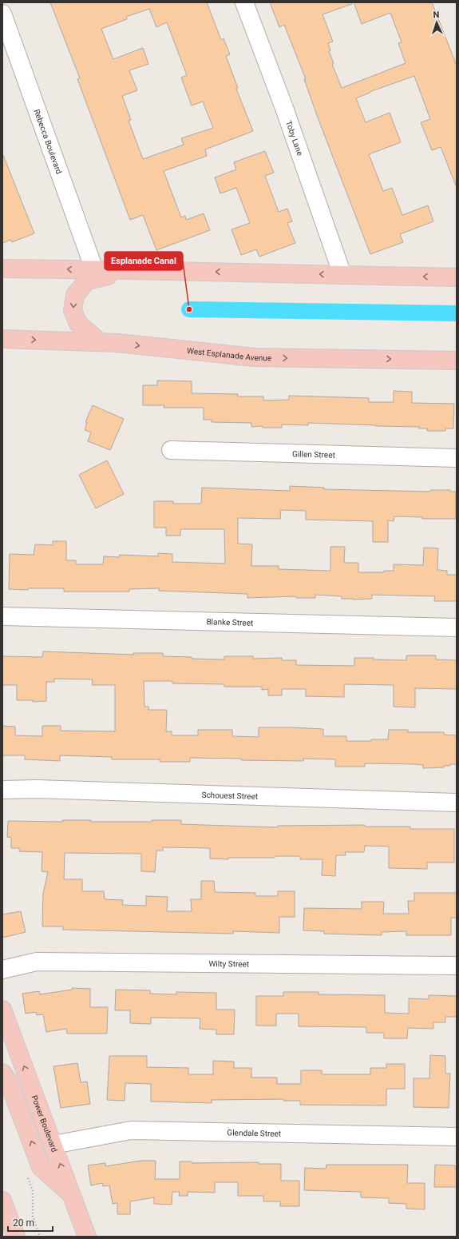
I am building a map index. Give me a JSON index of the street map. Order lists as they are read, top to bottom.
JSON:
{
  "streets": {
    "main road": ["West Esplanade Avenue", "Power Boulevard"],
    "street": [
      "Toby Lane",
      "Rebecca Boulevard",
      "Gillen Street",
      "Blanke Street",
      "Schouest Street",
      "Wilty Street",
      "Glendale Street"
    ]
  },
  "crossings": [
    ["Power Boulevard", "Glendale Street"]
  ],
  "places": ["Esplanade Canal"],
  "scale_bar": "20 m",
  "north": "top"
}
